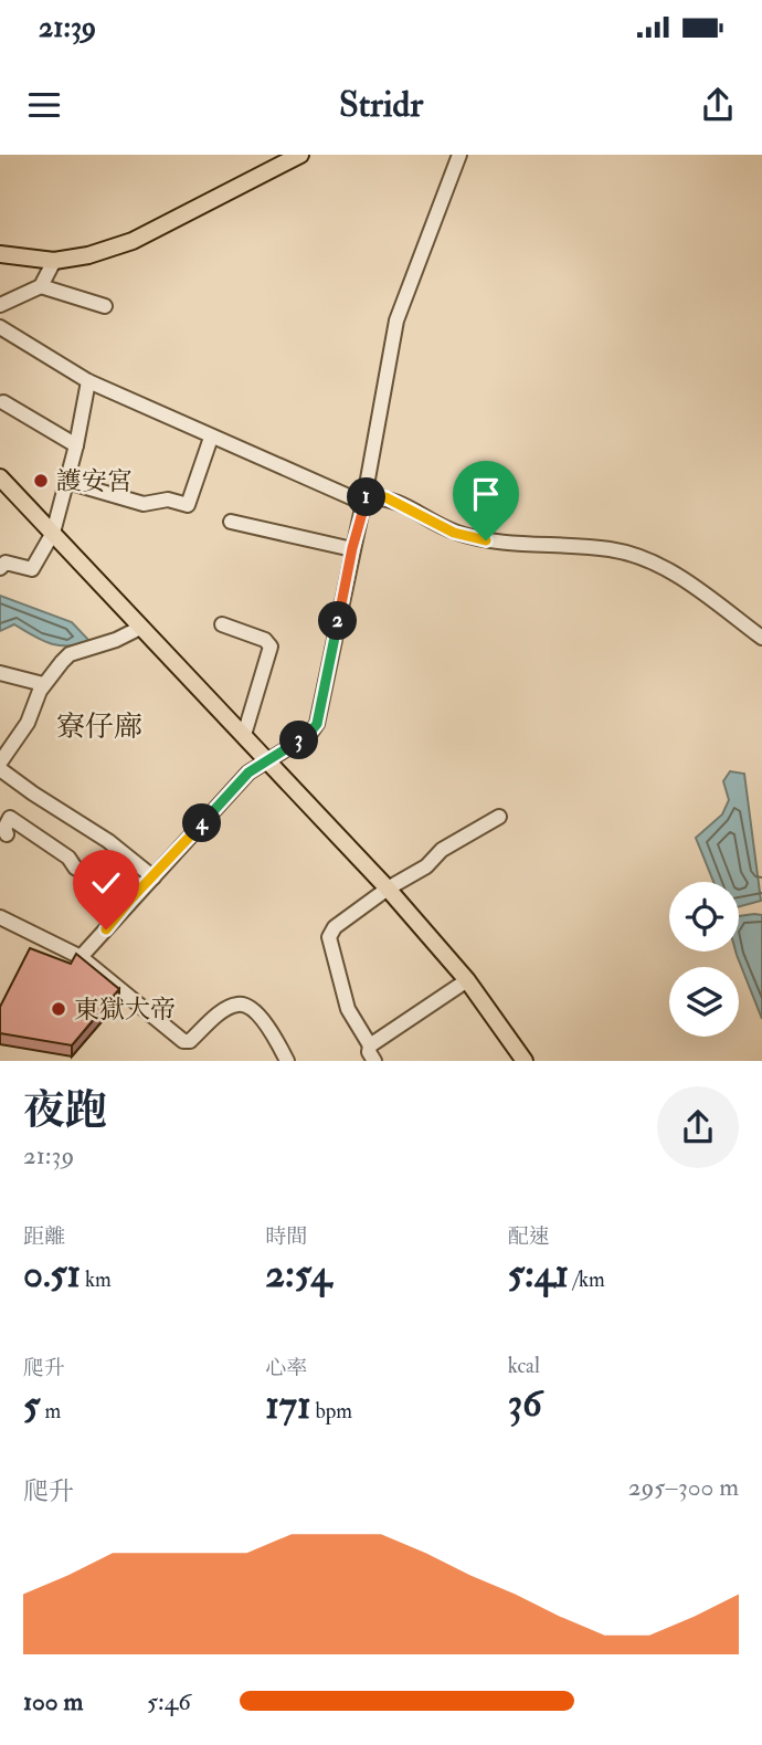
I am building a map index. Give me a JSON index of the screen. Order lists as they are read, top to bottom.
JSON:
{
  "districts": ["寮仔廍"],
  "places": ["護安宮", "東獄大帝"],
  "page": {
    "status": "21:39",
    "header": "Stridr",
    "pins": [
      "1",
      "2",
      "3",
      "4"
    ],
    "heading": ["夜跑", "21:39"],
    "stats": [
      ["距離", "0.51 km"],
      ["時間", "2:54"],
      ["配速", "5:41 /km"],
      ["爬升", "5 m"],
      ["心率", "171 bpm"],
      ["kcal", "36"]
    ],
    "chart": ["爬升", "295–300 m"],
    "list": [
      {
        "name": "100 m",
        "note": "5:46"
      }
    ]
  }
}
